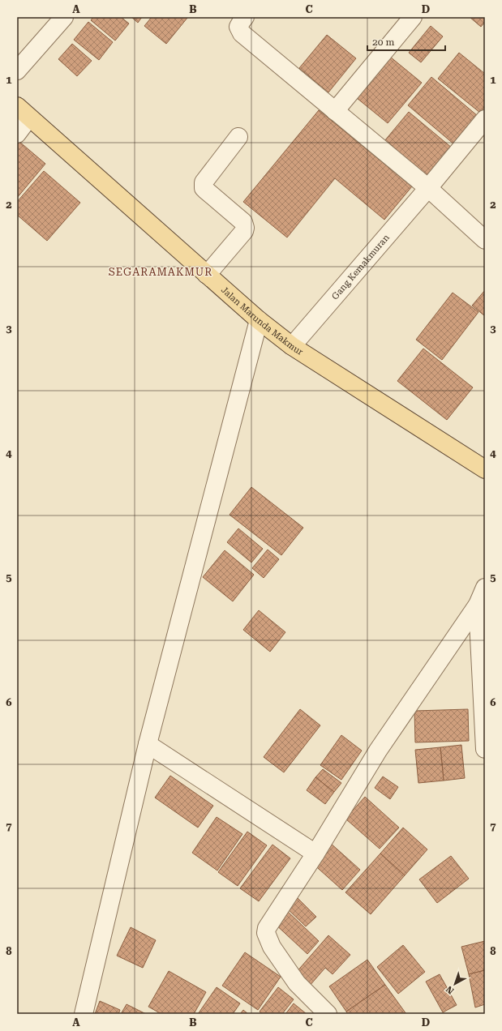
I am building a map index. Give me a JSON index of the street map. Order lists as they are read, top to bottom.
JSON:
{
  "streets": {
    "main road": ["Jalan Marunda Makmur"],
    "street": ["Gang Kemakmuran"]
  },
  "crossings": [
    ["Gang Kemakmuran", "Jalan Marunda Makmur"]
  ],
  "districts": ["SEGARAMAKMUR"],
  "scale_bar": "20 m",
  "north": "bottom left",
  "grid": {
    "columns": [
      "A",
      "B",
      "C",
      "D"
    ],
    "rows": [
      "1",
      "2",
      "3",
      "4",
      "5",
      "6",
      "7",
      "8"
    ]
  }
}
